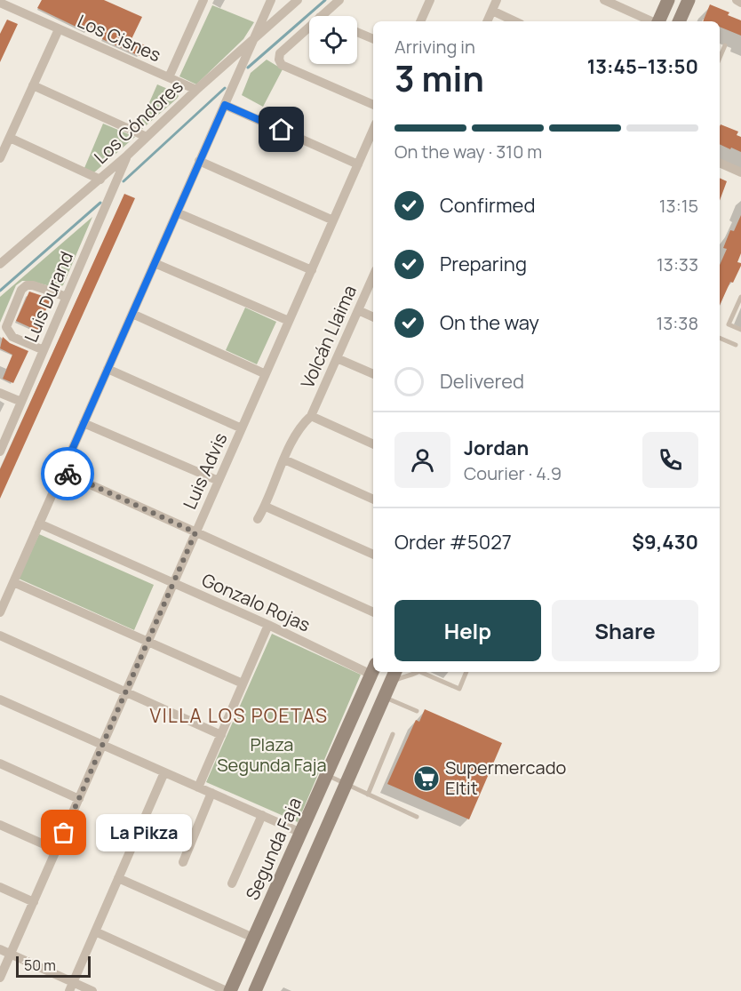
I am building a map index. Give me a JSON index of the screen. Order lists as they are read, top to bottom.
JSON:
{
  "streets": {
    "main road": ["Segunda Faja"],
    "street": [
      "Los Cisnes",
      "Los Cóndores",
      "Luis Durand",
      "Volcán Llaima",
      "Luis Advis",
      "Gonzalo Rojas"
    ]
  },
  "crossings": [
    ["Los Cisnes", "Los Cóndores"],
    ["Los Cóndores", "Luis Durand"],
    ["Luis Advis", "Gonzalo Rojas"],
    ["Gonzalo Rojas", "Segunda Faja"]
  ],
  "districts": ["VILLA LOS POETAS"],
  "parks": ["Plaza Segunda Faja"],
  "places": {
    "supermarket": ["Supermercado Eltit"],
    "other": ["La Pikza"]
  },
  "scale_bar": "50 m",
  "page": {
    "heading": ["3 min", "Arriving in", "13:45–13:50"],
    "panel": [
      "Jordan",
      "Courier · 4.9",
      "Order #5027",
      "$9,430"
    ],
    "bar": "On the way · 310 m",
    "list": [
      ["Confirmed", "13:15"],
      ["Preparing", "13:33"],
      ["On the way", "13:38"],
      "Delivered"
    ],
    "buttons": ["Help", "Share"],
    "bubble": "La Pikza",
    "scale": "50 m"
  }
}
